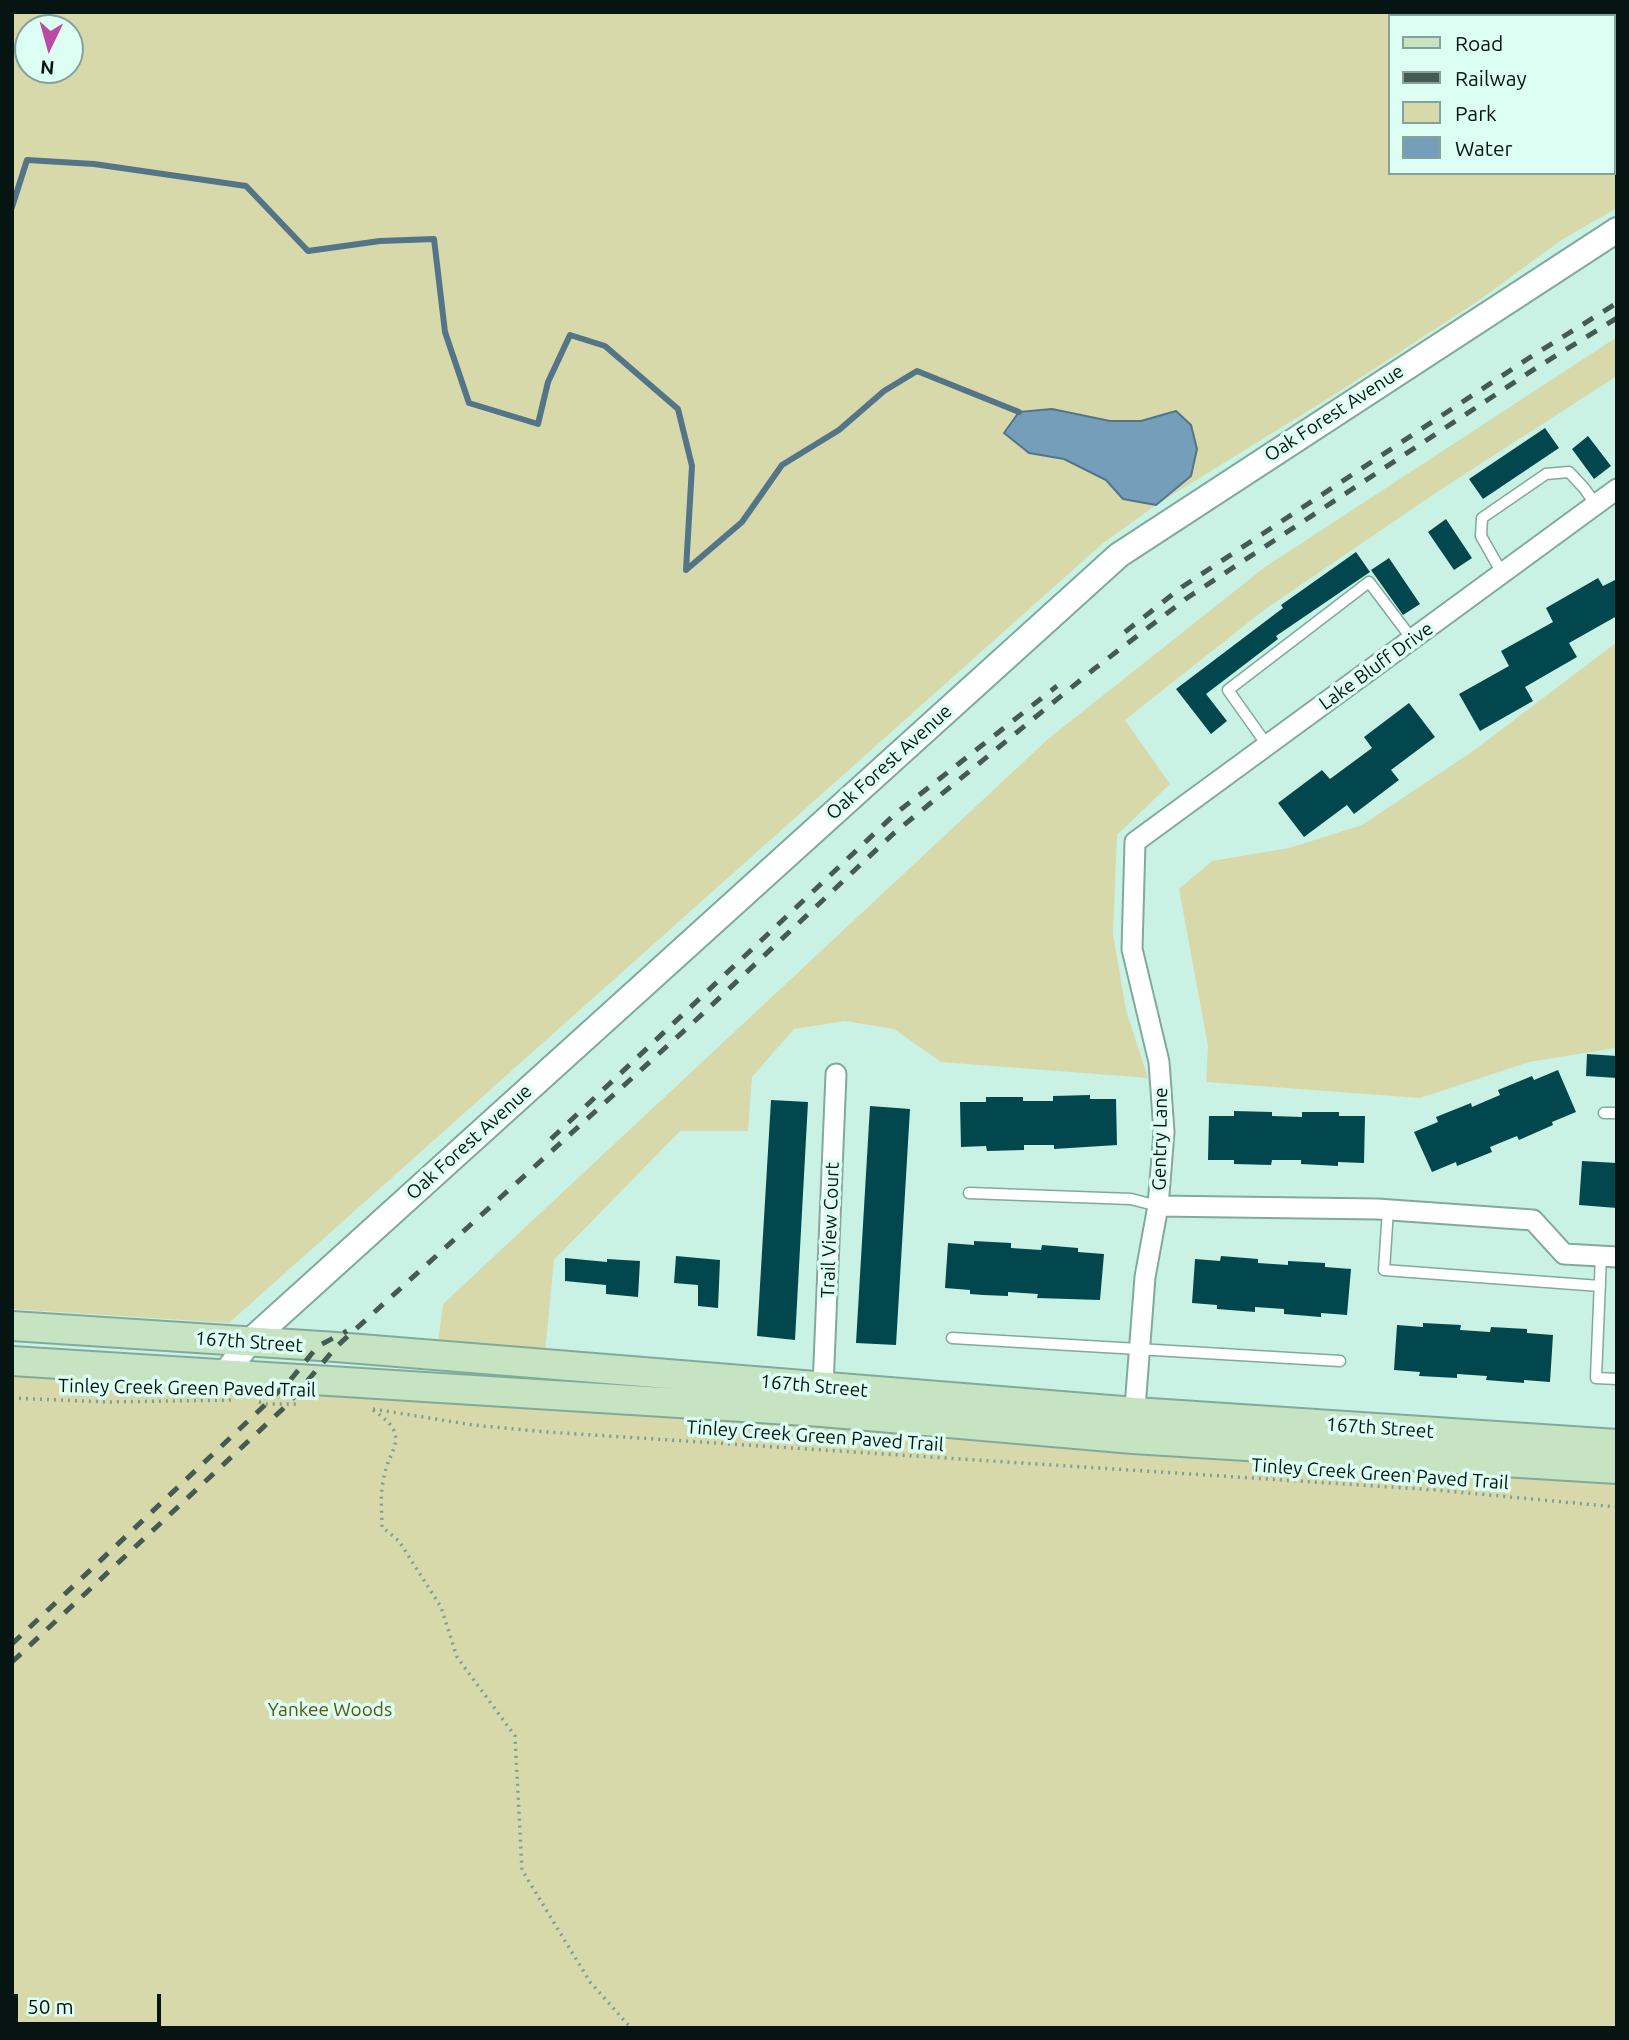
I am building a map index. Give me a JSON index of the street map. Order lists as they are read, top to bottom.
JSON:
{
  "streets": {
    "main road": ["167th Street"],
    "street": [
      "Oak Forest Avenue",
      "Lake Bluff Drive",
      "Gentry Lane",
      "Trail View Court"
    ],
    "path": ["Tinley Creek Green Paved Trail"]
  },
  "crossings": [
    ["Oak Forest Avenue", "167th Street"],
    ["Lake Bluff Drive", "Gentry Lane"],
    ["Gentry Lane", "167th Street"],
    ["Trail View Court", "167th Street"]
  ],
  "parks": ["Yankee Woods"],
  "legend": [
    "Road",
    "Railway",
    "Park",
    "Water"
  ],
  "scale_bar": "50 m",
  "north": "bottom"
}
